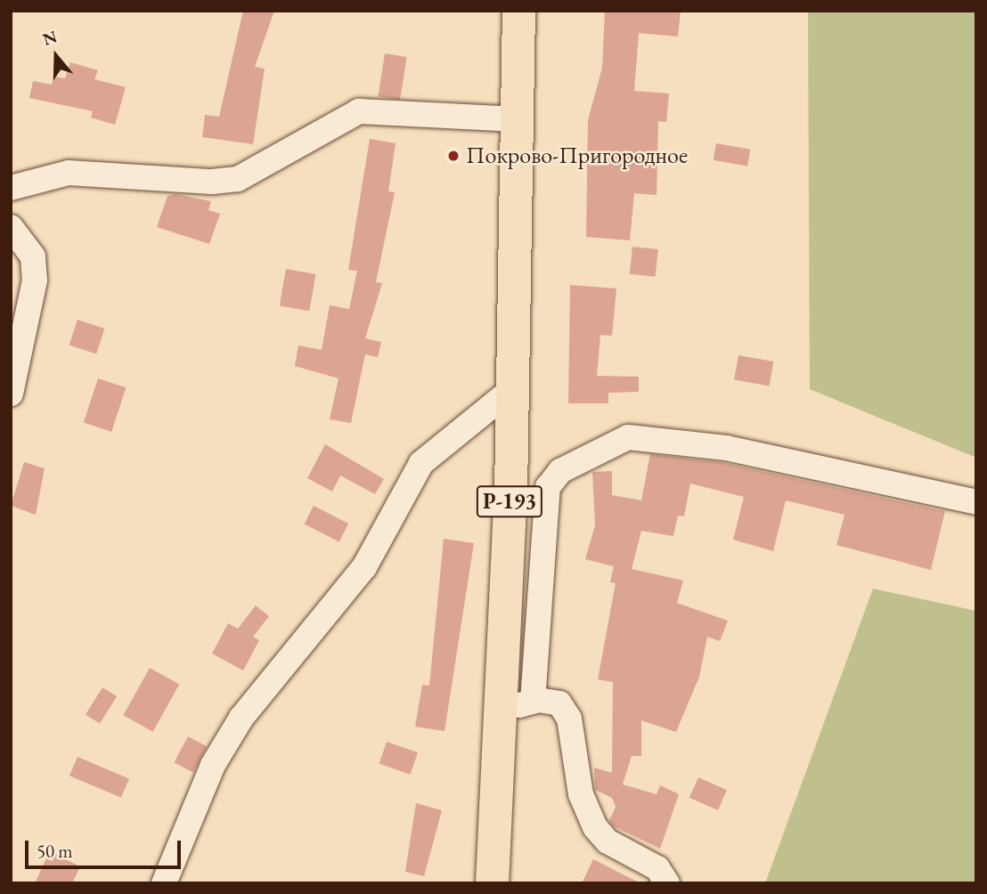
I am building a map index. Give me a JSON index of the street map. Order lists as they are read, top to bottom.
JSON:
{
  "streets": {
    "main road": ["Р-193"]
  },
  "places": ["Покрово-Пригородное"],
  "scale_bar": "50 m",
  "north": "top"
}
